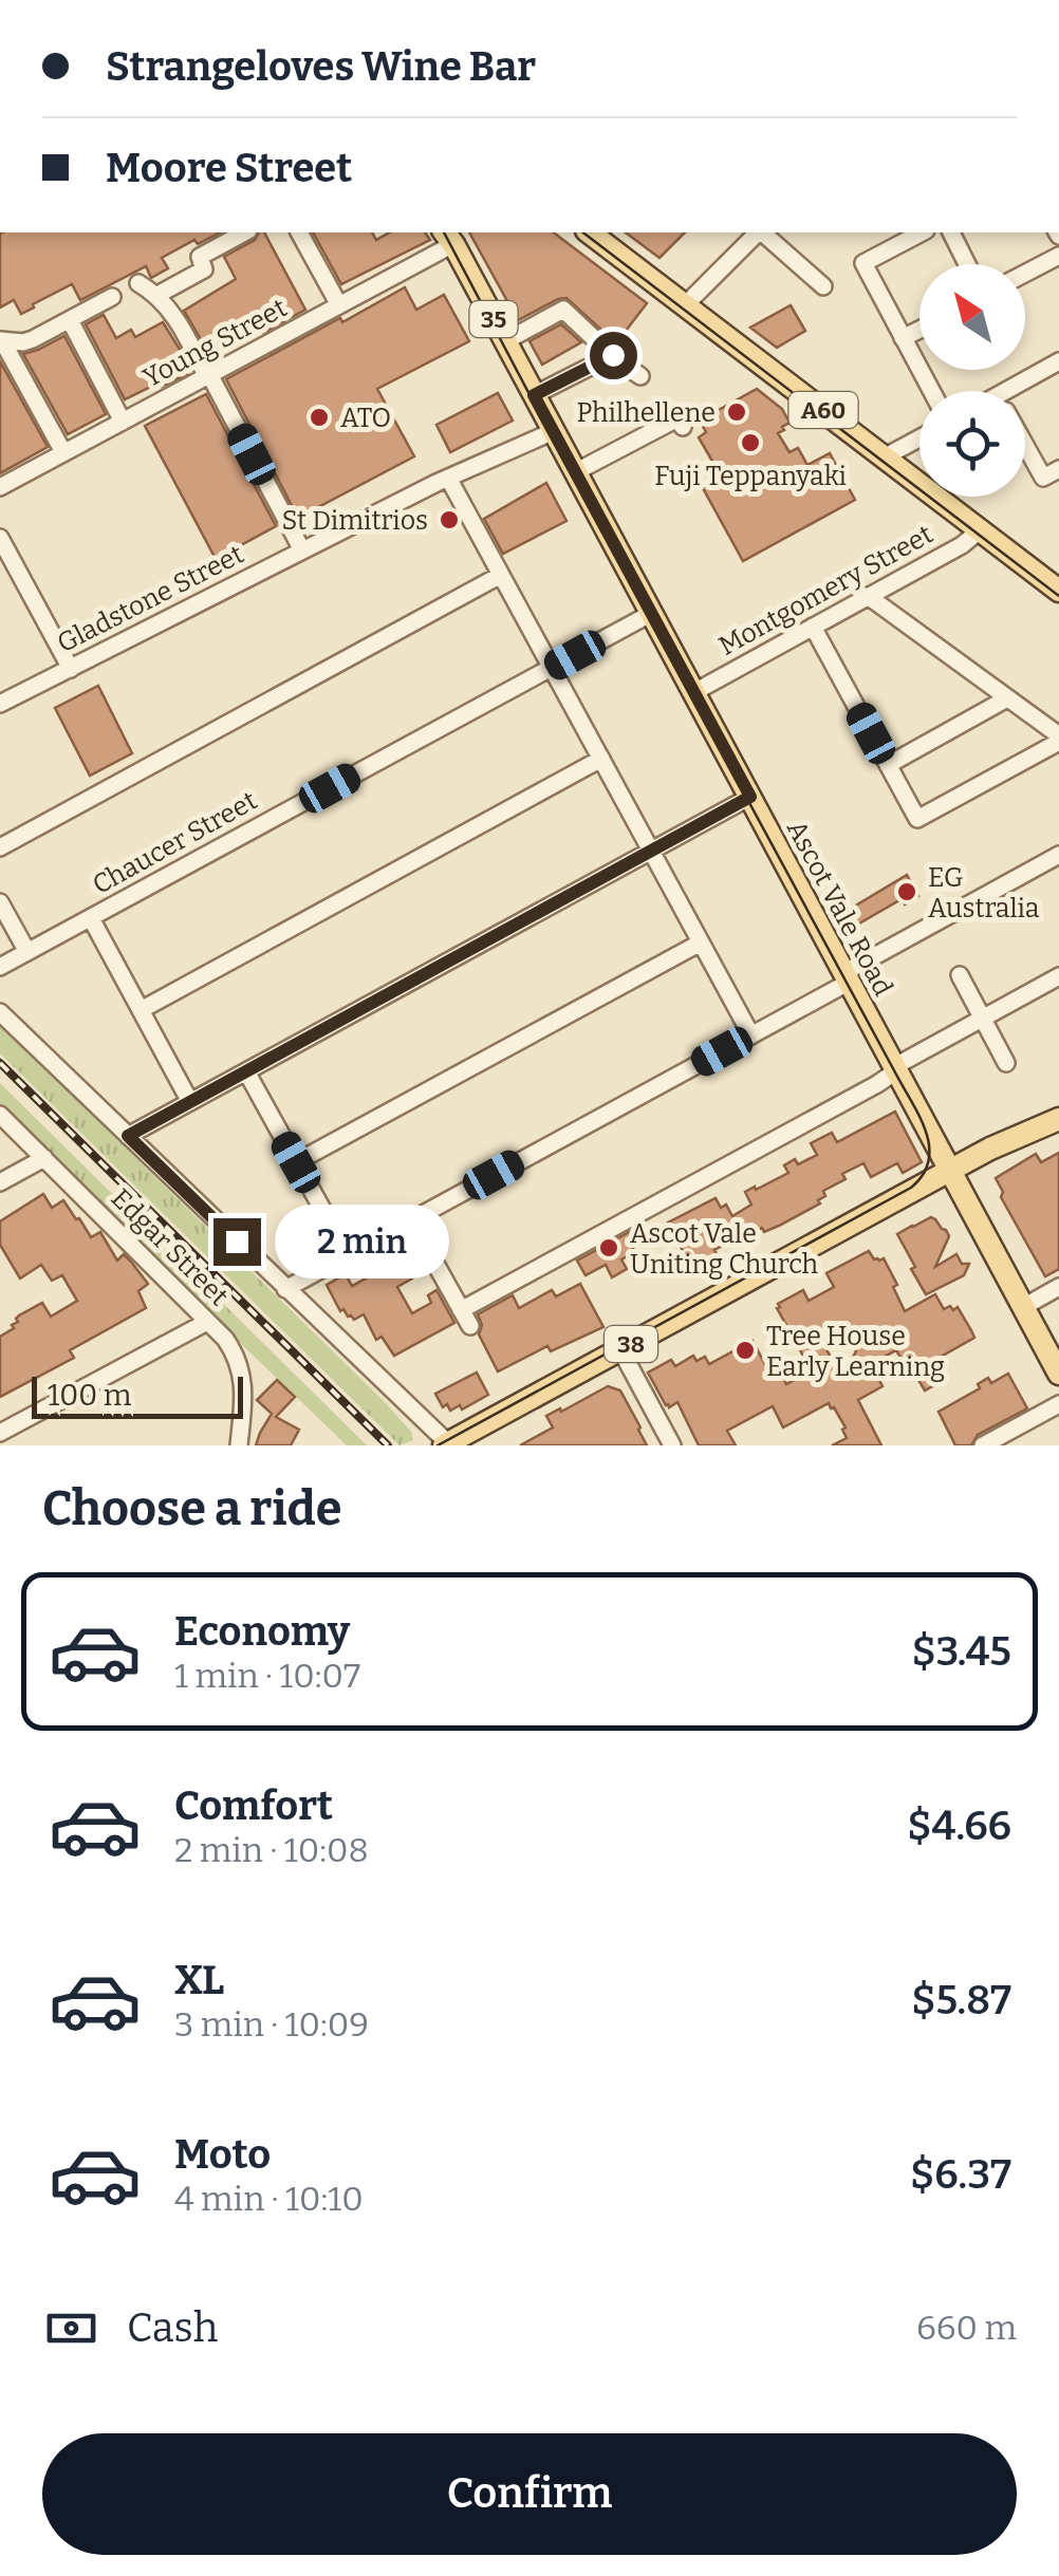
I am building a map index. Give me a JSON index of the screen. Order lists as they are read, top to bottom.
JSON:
{
  "streets": {
    "main road": [
      "35",
      "A60",
      "Ascot Vale Road",
      "38"
    ],
    "street": [
      "Young Street",
      "Montgomery Street",
      "Gladstone Street",
      "Chaucer Street",
      "Edgar Street"
    ]
  },
  "crossings": [
    ["Young Street", "Ascot Vale Road"],
    ["A60", "Montgomery Street"],
    ["Montgomery Street", "Ascot Vale Road"],
    ["Gladstone Street", "Ascot Vale Road"],
    ["Chaucer Street", "Ascot Vale Road"],
    ["Ascot Vale Road", "38"]
  ],
  "places": [
    "Philhellene",
    "ATO",
    "Fuji Teppanyaki",
    "St Dimitrios",
    "EG Australia",
    "Ascot Vale Uniting Church",
    "Tree House Early Learning"
  ],
  "scale_bar": "100 m",
  "north": "top left",
  "page": {
    "banner": ["Strangeloves Wine Bar", "Moore Street"],
    "bubble": "2 min",
    "scale": "100 m",
    "heading": "Choose a ride",
    "list": [
      {
        "name": "Economy",
        "note": "1 min · 10:07",
        "value": "$3.45"
      },
      {
        "name": "Comfort",
        "note": "2 min · 10:08",
        "value": "$4.66"
      },
      {
        "name": "XL",
        "note": "3 min · 10:09",
        "value": "$5.87"
      },
      {
        "name": "Moto",
        "note": "4 min · 10:10",
        "value": "$6.37"
      }
    ],
    "pay": ["Cash", "660 m"],
    "buttons": "Confirm"
  }
}
